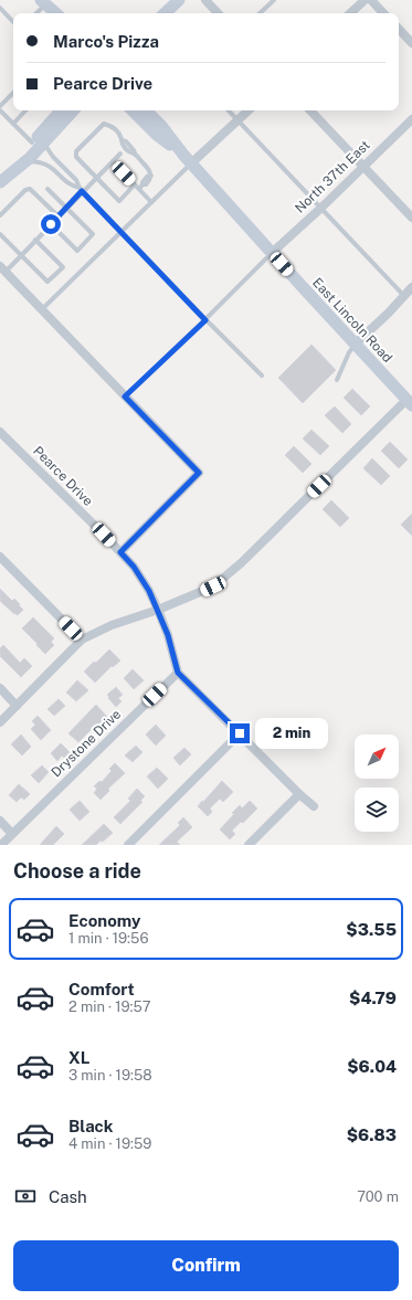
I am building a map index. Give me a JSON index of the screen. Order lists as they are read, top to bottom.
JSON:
{
  "streets": {
    "main road": ["East Lincoln Road"],
    "street": ["North 37th East", "Pearce Drive", "Drystone Drive"]
  },
  "crossings": [
    ["North 37th East", "East Lincoln Road"],
    ["Pearce Drive", "Drystone Drive"]
  ],
  "north": "top right",
  "page": {
    "banner": ["Marco's Pizza", "Pearce Drive"],
    "bubble": "2 min",
    "heading": "Choose a ride",
    "list": [
      {
        "name": "Economy",
        "note": "1 min · 19:56",
        "value": "$3.55"
      },
      {
        "name": "Comfort",
        "note": "2 min · 19:57",
        "value": "$4.79"
      },
      {
        "name": "XL",
        "note": "3 min · 19:58",
        "value": "$6.04"
      },
      {
        "name": "Black",
        "note": "4 min · 19:59",
        "value": "$6.83"
      }
    ],
    "pay": ["Cash", "700 m"],
    "buttons": "Confirm"
  }
}
